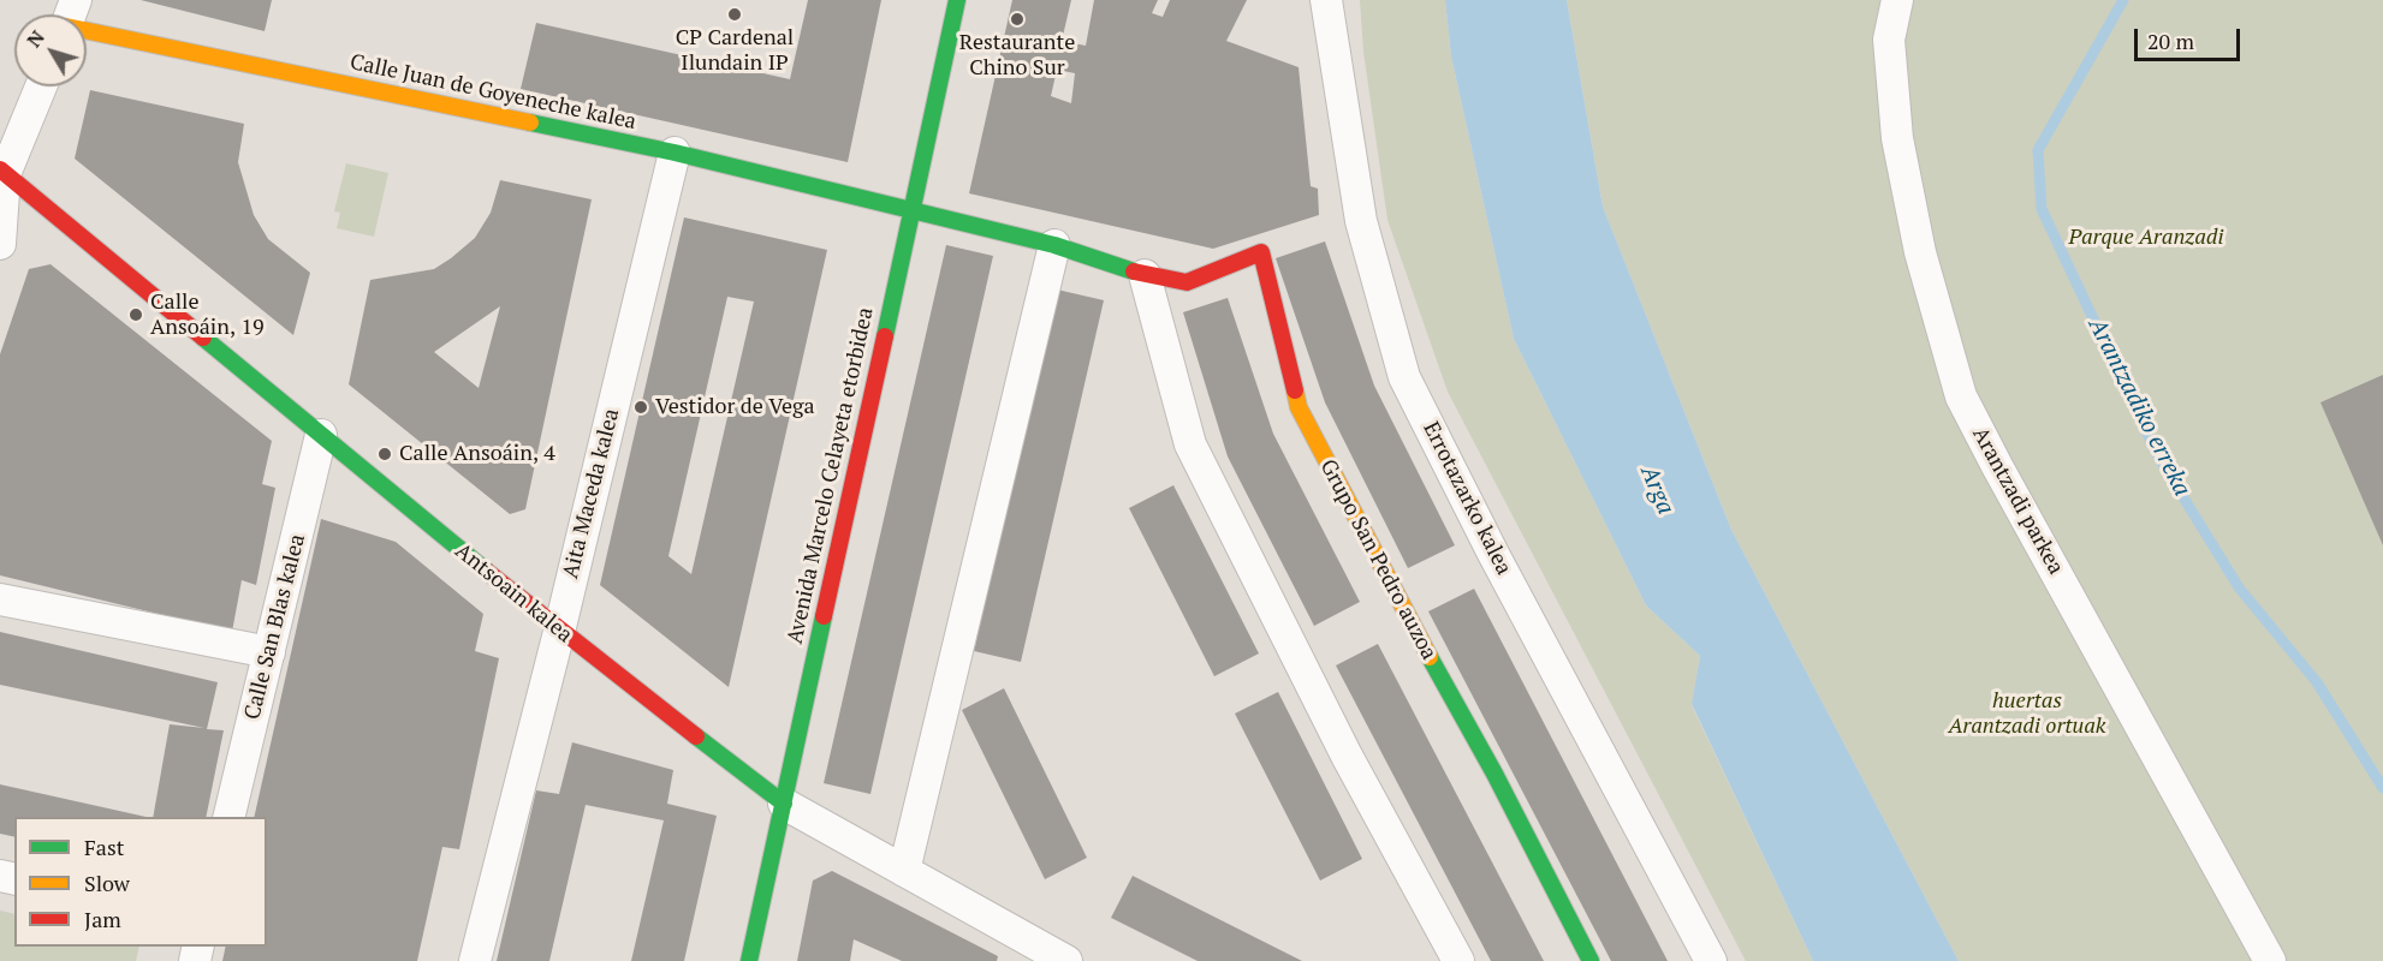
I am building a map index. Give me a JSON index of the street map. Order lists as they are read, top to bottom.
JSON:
{
  "streets": {
    "street": [
      "Calle Juan de Goyeneche kalea",
      "Avenida Marcelo Celayeta etorbidea",
      "Aita Maceda kalea",
      "Errotazarko kalea",
      "Arantzadi parkea",
      "Grupo San Pedro auzoa",
      "Antsoain kalea",
      "Calle San Blas kalea"
    ]
  },
  "crossings": [
    ["Calle Juan de Goyeneche kalea", "Avenida Marcelo Celayeta etorbidea"],
    ["Calle Juan de Goyeneche kalea", "Aita Maceda kalea"],
    ["Calle Juan de Goyeneche kalea", "Grupo San Pedro auzoa"],
    ["Avenida Marcelo Celayeta etorbidea", "Grupo San Pedro auzoa"],
    ["Avenida Marcelo Celayeta etorbidea", "Antsoain kalea"],
    ["Aita Maceda kalea", "Antsoain kalea"],
    ["Antsoain kalea", "Calle San Blas kalea"]
  ],
  "water": ["Arantzadiko erreka", "Arga"],
  "parks": ["Parque Aranzadi", "huertas Arantzadi ortuak"],
  "places": [
    "CP Cardenal Ilundain IP",
    "Restaurante Chino Sur",
    "Calle Ansoáin, 19",
    "Vestidor de Vega",
    "Calle Ansoáin, 4"
  ],
  "legend": ["Fast", "Slow", "Jam"],
  "scale_bar": "20 m",
  "north": "top left"
}
